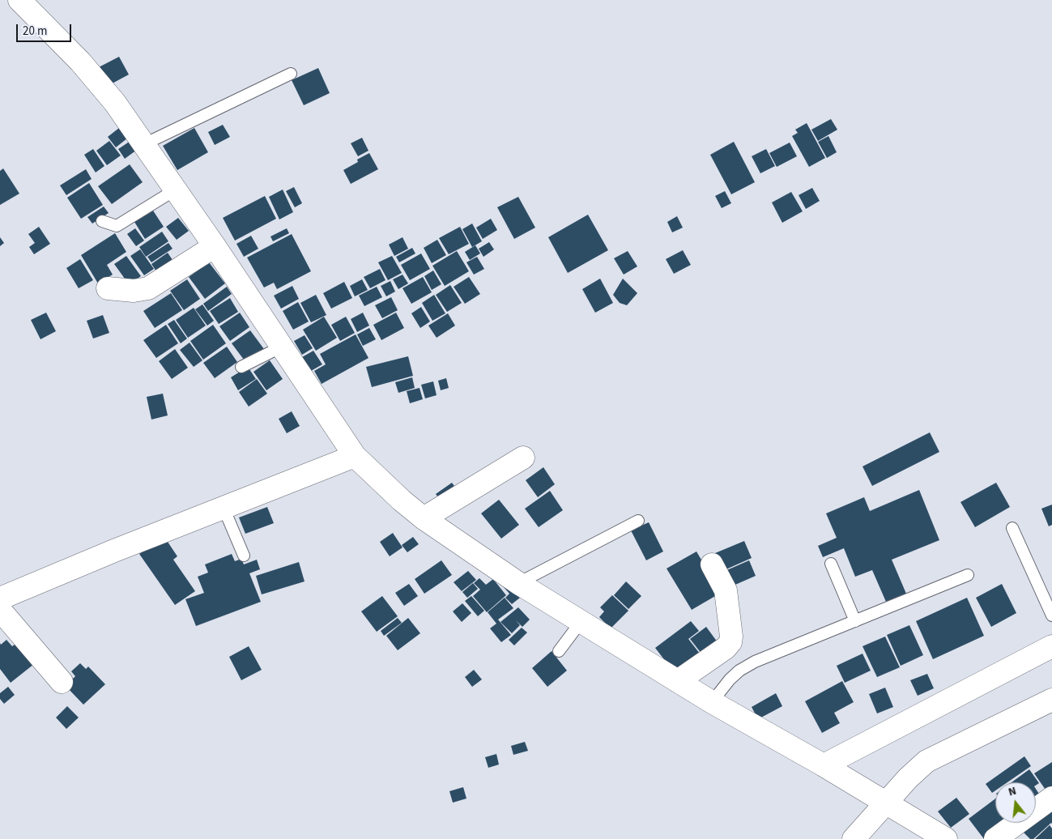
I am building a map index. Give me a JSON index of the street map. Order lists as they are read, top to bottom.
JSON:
{
  "scale_bar": "20 m",
  "north": "top"
}
